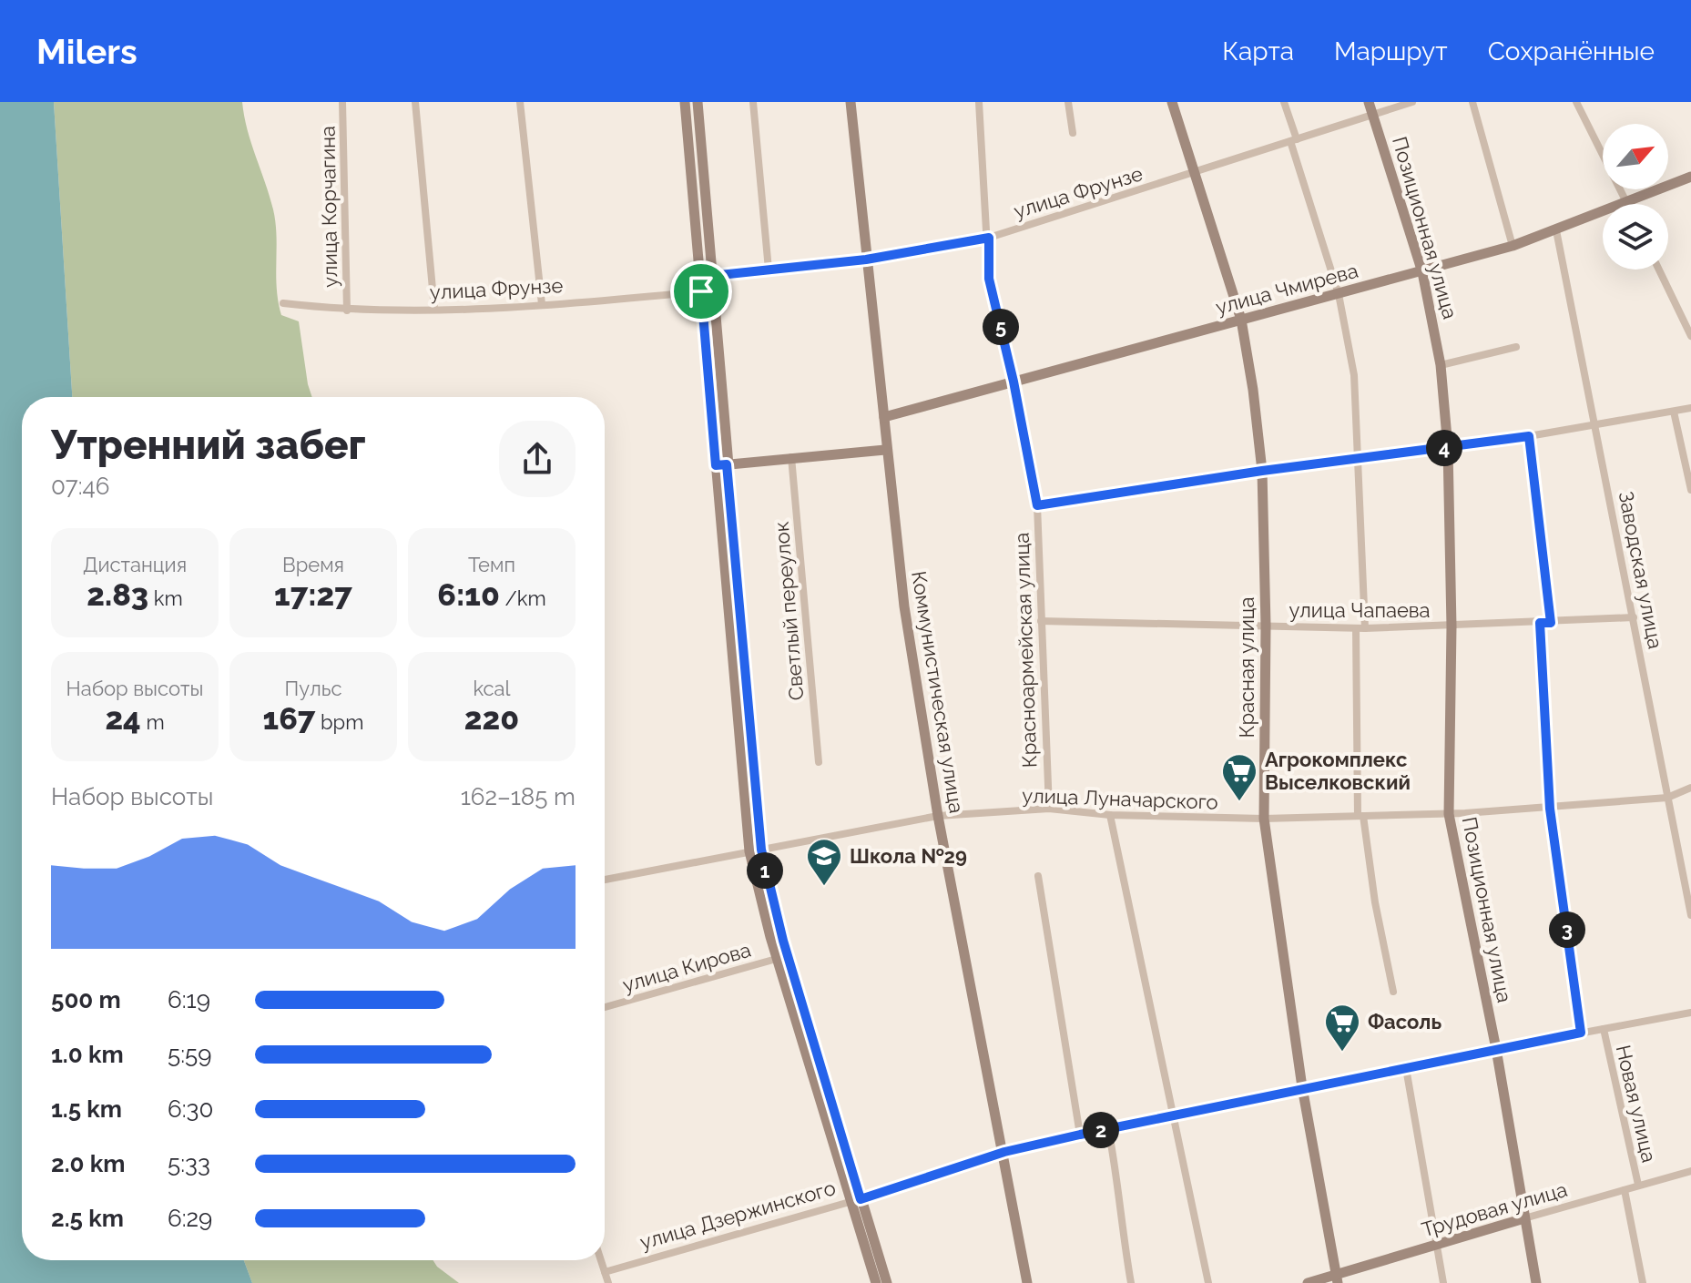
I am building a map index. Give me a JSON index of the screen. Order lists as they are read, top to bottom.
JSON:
{
  "streets": {
    "street": [
      "улица Фрунзе",
      "улица Корчагина",
      "Позиционная улица",
      "улица Чмирева",
      "Заводская улица",
      "улица Чапаева",
      "Светлый переулок",
      "Красноармейская улица",
      "Красная улица",
      "Коммунистическая улица",
      "улица Луначарского",
      "улица Кирова",
      "Новая улица",
      "Трудовая улица",
      "улица Дзержинского"
    ]
  },
  "crossings": [
    ["улица Фрунзе", "улица Корчагина"],
    ["улица Фрунзе", "Позиционная улица"],
    ["улица Фрунзе", "Красноармейская улица"],
    ["улица Фрунзе", "Красная улица"],
    ["улица Фрунзе", "Коммунистическая улица"],
    ["Позиционная улица", "улица Чмирева"],
    ["Позиционная улица", "улица Чапаева"],
    ["Позиционная улица", "улица Луначарского"],
    ["Позиционная улица", "Трудовая улица"],
    ["Позиционная улица", "улица Дзержинского"],
    ["улица Чмирева", "Заводская улица"],
    ["улица Чмирева", "Красноармейская улица"],
    ["улица Чмирева", "Красная улица"],
    ["улица Чмирева", "Коммунистическая улица"],
    ["Заводская улица", "улица Чапаева"],
    ["Заводская улица", "улица Луначарского"],
    ["улица Чапаева", "Красноармейская улица"],
    ["улица Чапаева", "Красная улица"],
    ["Красноармейская улица", "улица Луначарского"],
    ["Красная улица", "улица Луначарского"],
    ["Красная улица", "Трудовая улица"],
    ["Красная улица", "улица Дзержинского"],
    ["Коммунистическая улица", "улица Луначарского"],
    ["Коммунистическая улица", "улица Дзержинского"],
    ["Новая улица", "Трудовая улица"],
    ["Новая улица", "улица Дзержинского"]
  ],
  "places": {
    "supermarket": ["Агрокомплекс Выселковский", "Фасоль"],
    "school or university": ["Школа №29"]
  },
  "north": "top right",
  "page": {
    "header": "Milers",
    "nav": ["Карта", "Маршрут", "Сохранённые"],
    "pins": [
      "5",
      "4",
      "1",
      "3",
      "2"
    ],
    "heading": ["Утренний забег", "07:46"],
    "stats": [
      ["Дистанция", "2.83 km"],
      ["Время", "17:27"],
      ["Темп", "6:10 /km"],
      ["Набор высоты", "24 m"],
      ["Пульс", "167 bpm"],
      ["kcal", "220"]
    ],
    "chart": ["Набор высоты", "162–185 m"],
    "list": [
      {
        "name": "500 m",
        "note": "6:19"
      },
      {
        "name": "1.0 km",
        "note": "5:59"
      },
      {
        "name": "1.5 km",
        "note": "6:30"
      },
      {
        "name": "2.0 km",
        "note": "5:33"
      },
      {
        "name": "2.5 km",
        "note": "6:29"
      }
    ]
  }
}
